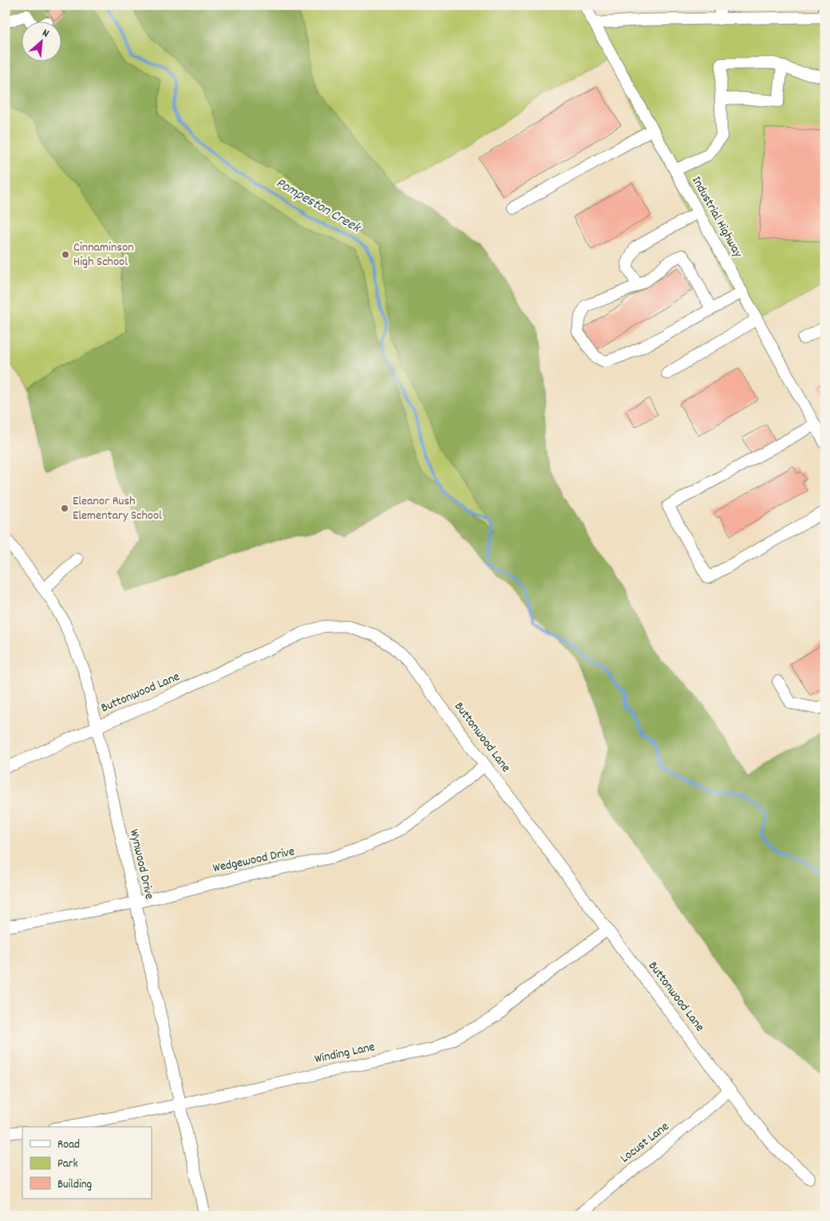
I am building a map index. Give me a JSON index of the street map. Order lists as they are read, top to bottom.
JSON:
{
  "streets": {
    "street": [
      "Industrial Highway",
      "Buttonwood Lane",
      "Wedgewood Drive",
      "Wynwood Drive",
      "Winding Lane",
      "Locust Lane"
    ]
  },
  "crossings": [
    ["Buttonwood Lane", "Wedgewood Drive"],
    ["Buttonwood Lane", "Wynwood Drive"],
    ["Buttonwood Lane", "Winding Lane"],
    ["Buttonwood Lane", "Locust Lane"],
    ["Wedgewood Drive", "Wynwood Drive"],
    ["Wynwood Drive", "Winding Lane"]
  ],
  "water": ["Pompeston Creek"],
  "places": ["Cinnaminson High School", "Eleanor Rush Elementary School"],
  "legend": ["Road", "Park", "Building"],
  "north": "top right"
}
